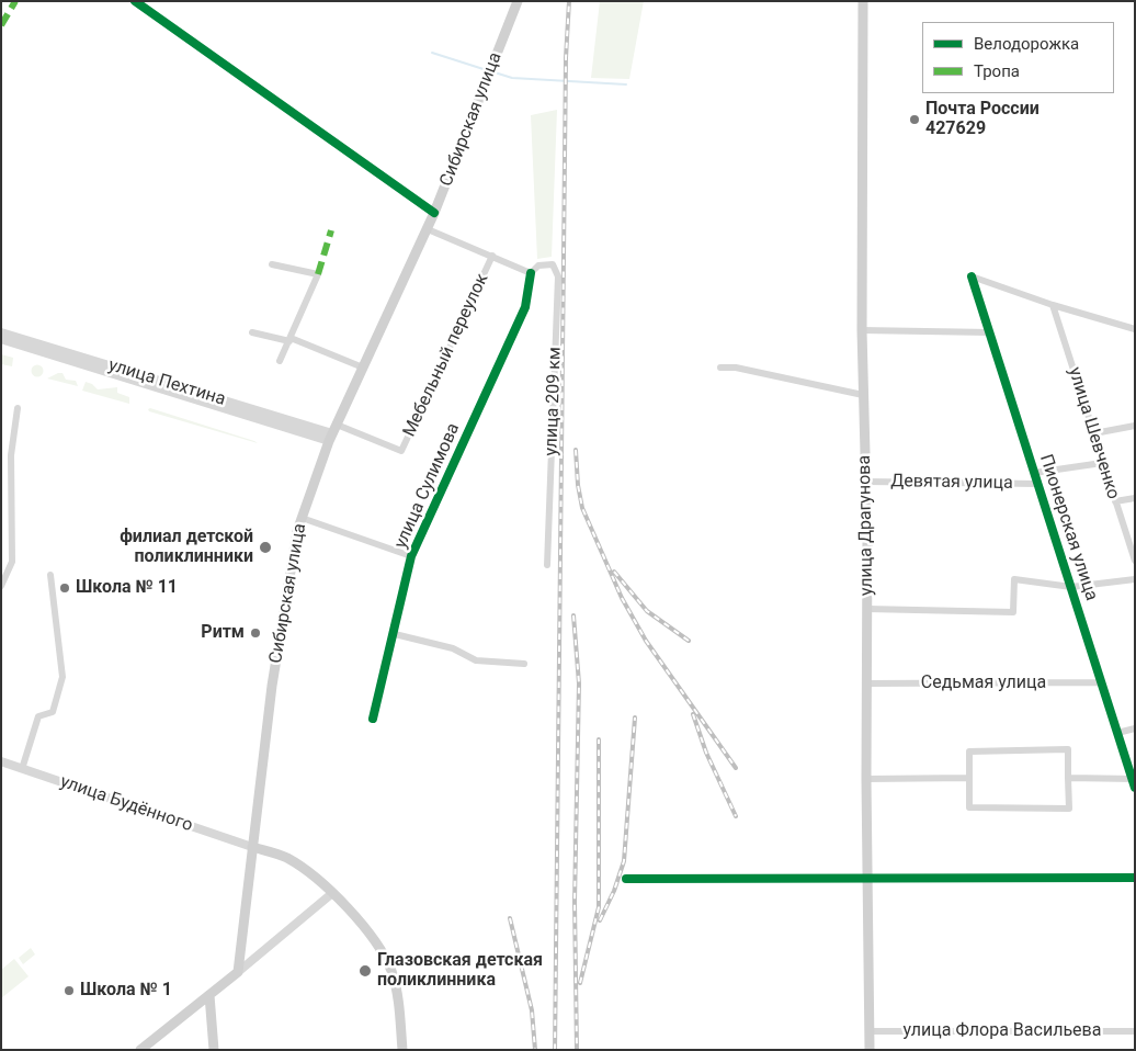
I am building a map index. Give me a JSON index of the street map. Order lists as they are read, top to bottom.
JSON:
{
  "streets": {
    "main road": ["Сибирская улица", "улица Драгунова"],
    "street": [
      "Мебельный переулок",
      "улица Пехтина",
      "улица 209 км",
      "улица Шевченко",
      "Девятая улица",
      "улица Сулимова",
      "Пионерская улица",
      "Седьмая улица",
      "улица Будённого",
      "улица Флора Васильева"
    ]
  },
  "crossings": [
    ["Сибирская улица", "Мебельный переулок"],
    ["Сибирская улица", "улица Пехтина"],
    ["Сибирская улица", "улица Будённого"],
    ["Мебельный переулок", "улица Пехтина"],
    ["улица 209 км", "улица Сулимова"],
    ["улица Шевченко", "Пионерская улица"],
    ["Девятая улица", "улица Драгунова"],
    ["Девятая улица", "Пионерская улица"],
    ["улица Драгунова", "Седьмая улица"],
    ["улица Драгунова", "улица Флора Васильева"],
    ["Пионерская улица", "Седьмая улица"]
  ],
  "places": [
    "Почта России 427629",
    "филиал детской поликлинники",
    "Школа № 11",
    "Ритм",
    "Глазовская детская поликлинника",
    "Школа № 1"
  ],
  "legend": ["Велодорожка", "Тропа"]
}
